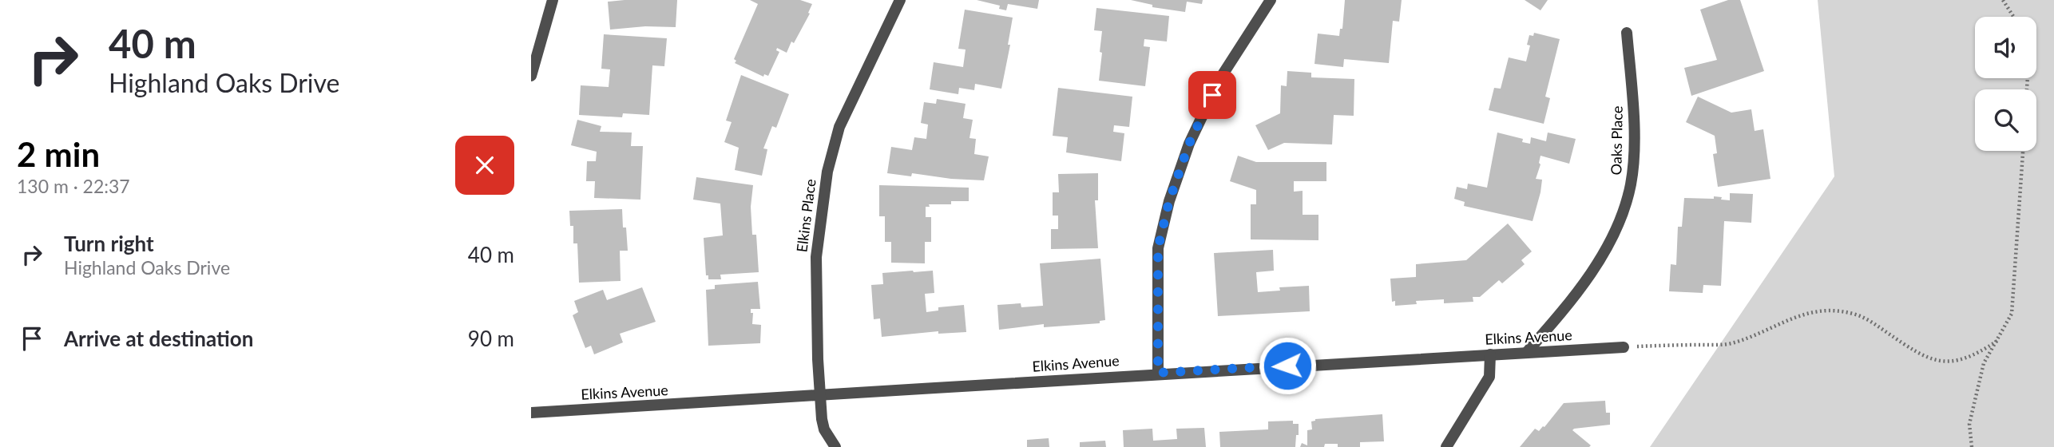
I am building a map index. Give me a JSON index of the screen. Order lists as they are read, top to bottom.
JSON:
{
  "streets": {
    "street": ["Oaks Place", "Elkins Place", "Elkins Avenue"]
  },
  "crossings": [
    ["Oaks Place", "Elkins Avenue"],
    ["Elkins Place", "Elkins Avenue"]
  ],
  "page": {
    "turn": ["40 m", "Highland Oaks Drive"],
    "heading": ["2 min", "130 m · 22:37"],
    "list": [
      {
        "name": "Turn right",
        "note": "Highland Oaks Drive",
        "value": "40 m"
      },
      {
        "name": "Arrive at destination",
        "value": "90 m"
      }
    ]
  }
}
